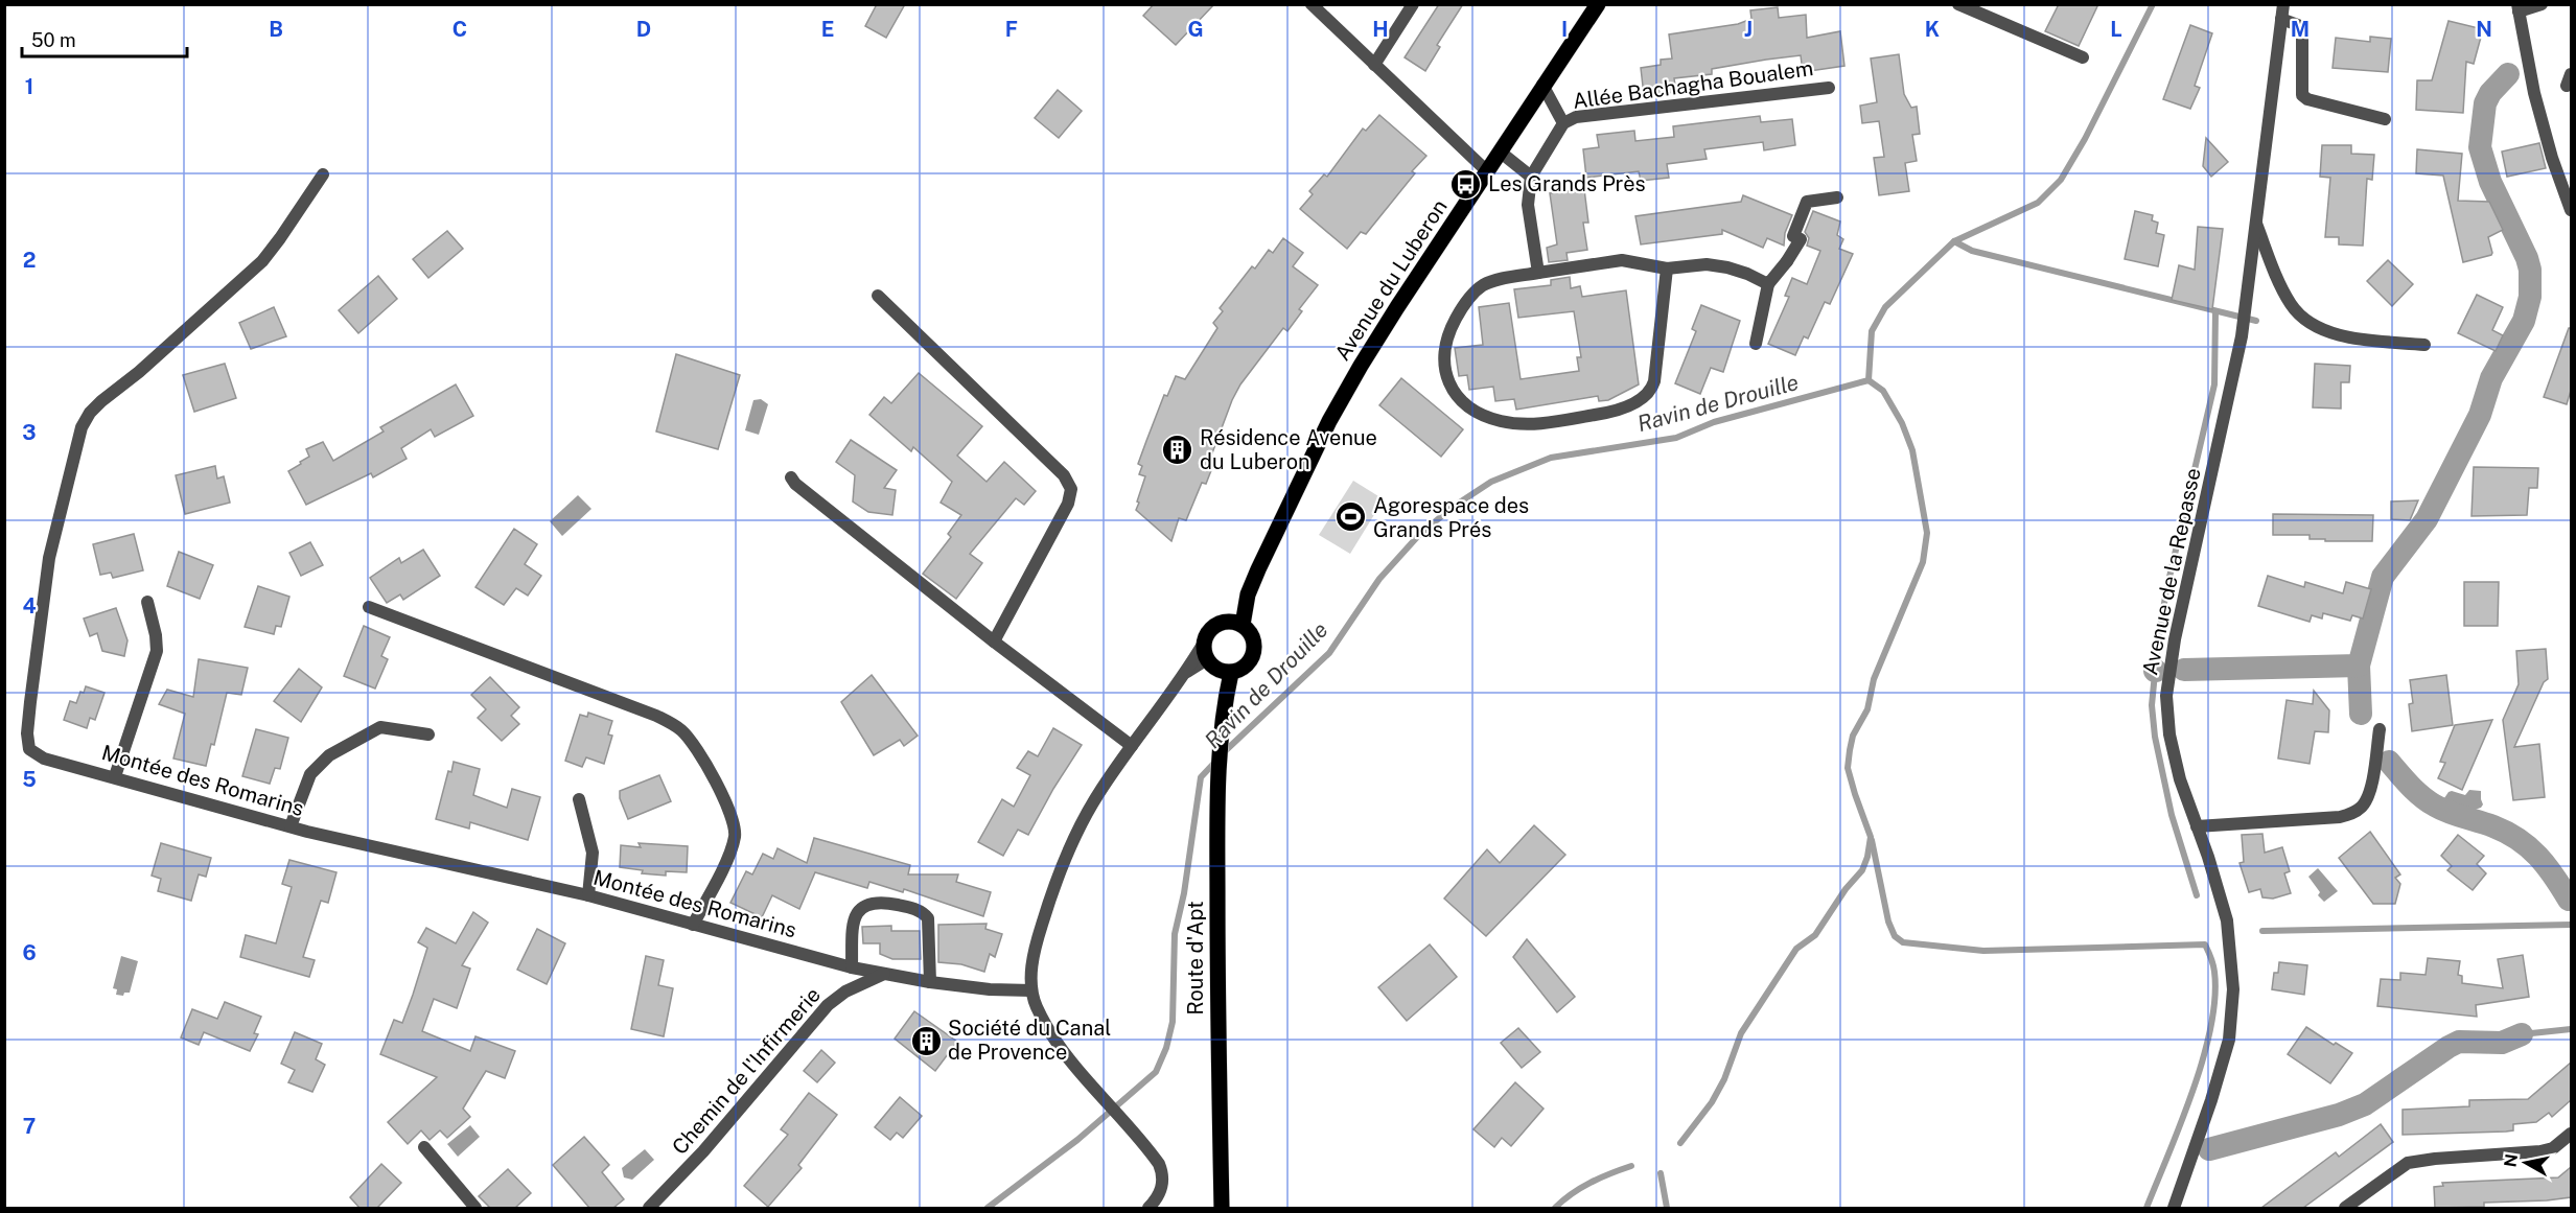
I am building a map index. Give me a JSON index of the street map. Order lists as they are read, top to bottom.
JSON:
{
  "streets": {
    "main road": ["Avenue du Luberon", "Route d'Apt"],
    "street": [
      "Allée Bachagha Boualem",
      "Avenue de la Repasse",
      "Montée des Romarins",
      "Chemin de l'Infirmerie"
    ]
  },
  "crossings": [
    ["Allée Bachagha Boualem", "Avenue du Luberon"],
    ["Avenue du Luberon", "Route d'Apt"],
    ["Montée des Romarins", "Chemin de l'Infirmerie"]
  ],
  "water": ["Ravin de Drouille"],
  "places": {
    "bus stop": ["Les Grands Près"],
    "building": ["Résidence Avenue du Luberon", "Société du Canal de Provence"],
    "sports": ["Agorespace des Grands Prés"]
  },
  "scale_bar": "50 m",
  "north": "left",
  "grid": {
    "columns": [
      "B",
      "C",
      "D",
      "E",
      "F",
      "G",
      "H",
      "I",
      "J",
      "K",
      "L",
      "M",
      "N"
    ],
    "rows": [
      "1",
      "2",
      "3",
      "4",
      "5",
      "6",
      "7"
    ]
  }
}
